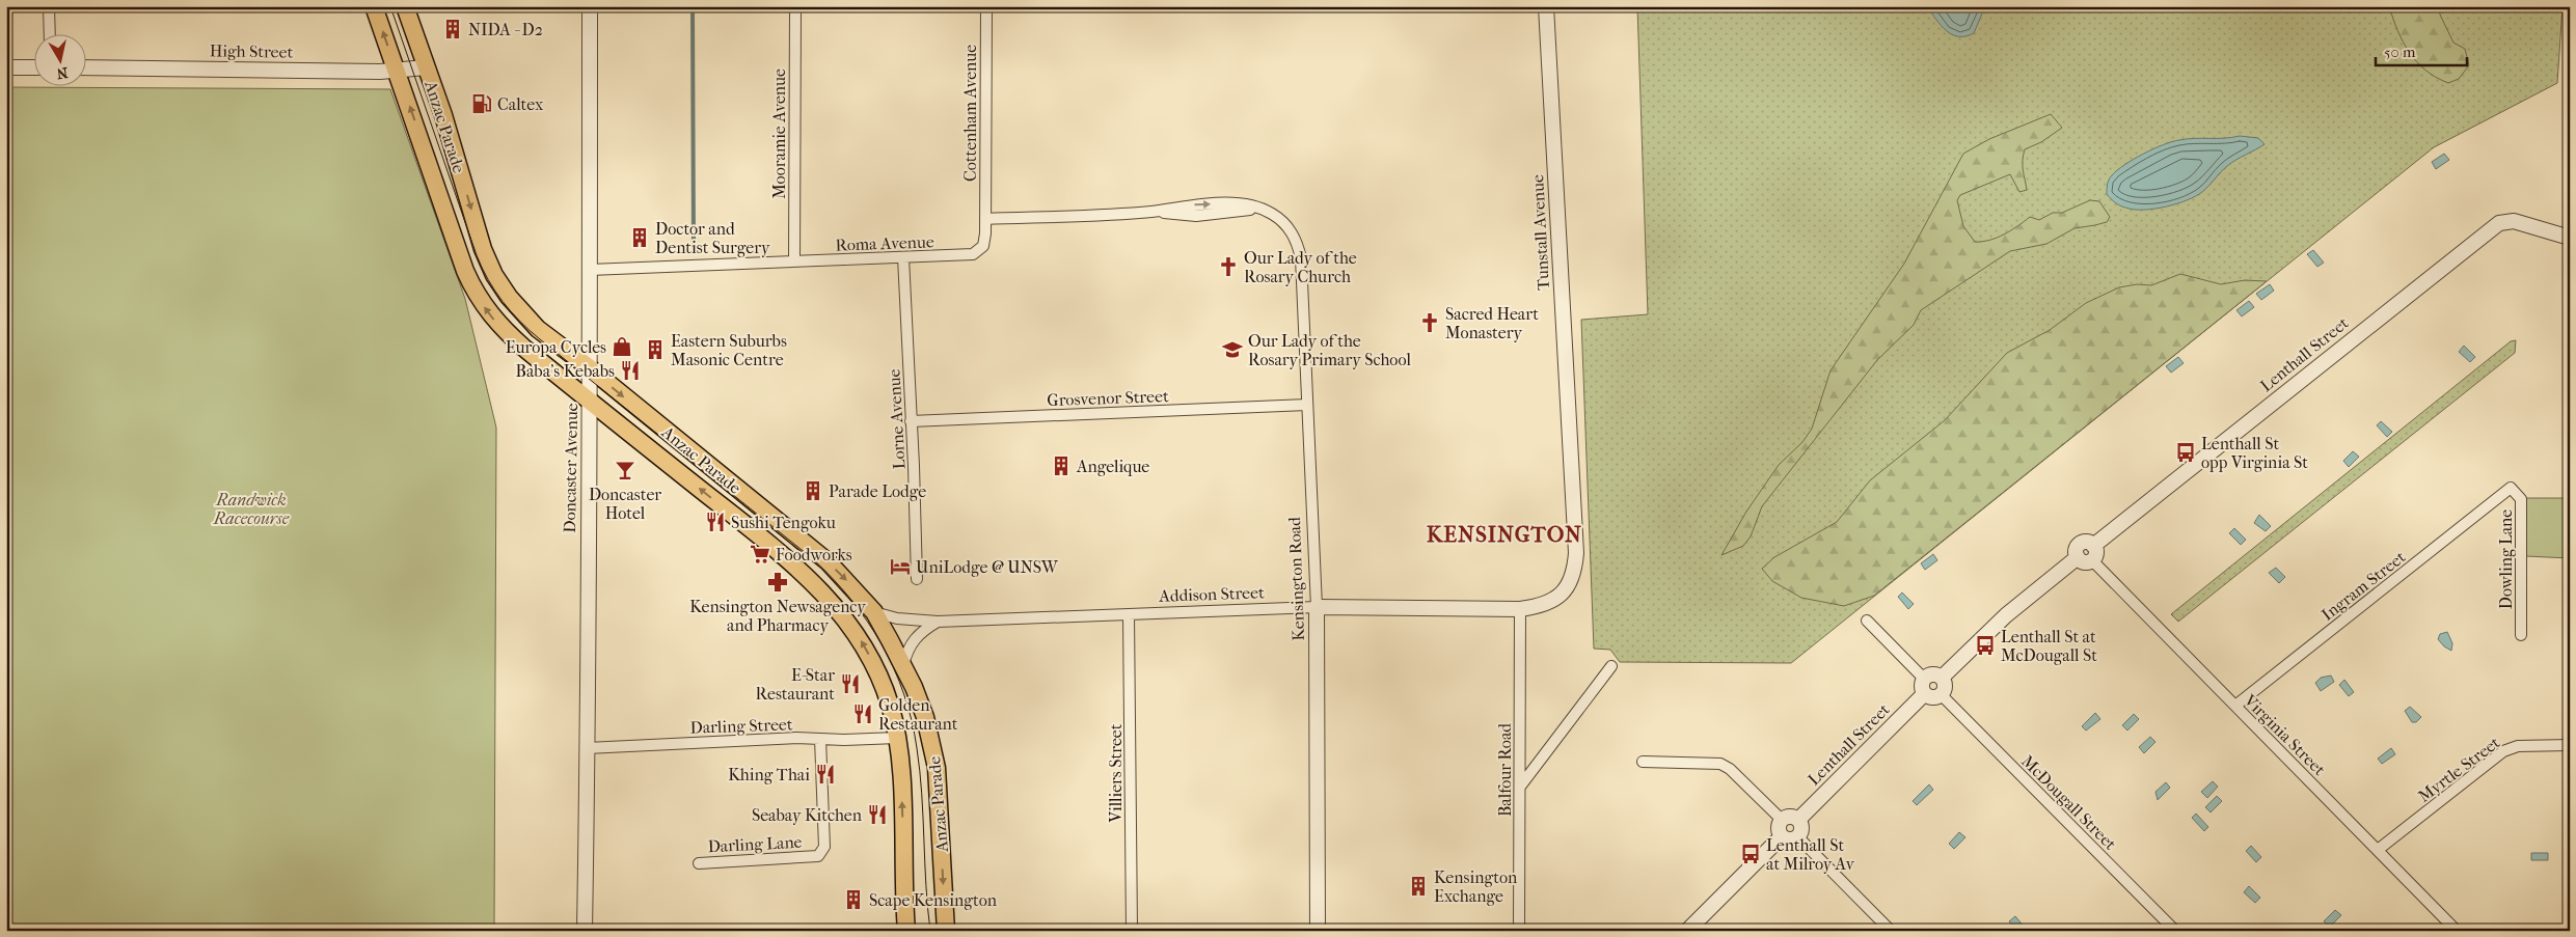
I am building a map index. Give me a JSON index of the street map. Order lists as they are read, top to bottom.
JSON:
{
  "streets": {
    "main road": ["Anzac Parade"],
    "street": [
      "High Street",
      "Cottenham Avenue",
      "Mooramie Avenue",
      "Tunstall Avenue",
      "Roma Avenue",
      "Lenthall Street",
      "Grosvenor Street",
      "Lorne Avenue",
      "Doncaster Avenue",
      "Dowling Lane",
      "Kensington Road",
      "Ingram Street",
      "Addison Street",
      "Darling Street",
      "Virginia Street",
      "Myrtle Street",
      "Balfour Road",
      "Villiers Street",
      "McDougall Street",
      "Darling Lane"
    ]
  },
  "crossings": [
    ["High Street", "Anzac Parade"],
    ["Cottenham Avenue", "Roma Avenue"],
    ["Cottenham Avenue", "Kensington Road"],
    ["Anzac Parade", "Doncaster Avenue"],
    ["Anzac Parade", "Addison Street"],
    ["Anzac Parade", "Darling Street"],
    ["Mooramie Avenue", "Roma Avenue"],
    ["Tunstall Avenue", "Addison Street"],
    ["Tunstall Avenue", "Balfour Road"],
    ["Roma Avenue", "Lorne Avenue"],
    ["Roma Avenue", "Doncaster Avenue"],
    ["Roma Avenue", "Kensington Road"],
    ["Lenthall Street", "Virginia Street"],
    ["Lenthall Street", "McDougall Street"],
    ["Grosvenor Street", "Lorne Avenue"],
    ["Grosvenor Street", "Kensington Road"],
    ["Doncaster Avenue", "Darling Street"],
    ["Dowling Lane", "Ingram Street"],
    ["Kensington Road", "Addison Street"],
    ["Ingram Street", "Virginia Street"],
    ["Addison Street", "Balfour Road"],
    ["Addison Street", "Villiers Street"],
    ["Darling Street", "Darling Lane"],
    ["Virginia Street", "Myrtle Street"]
  ],
  "districts": ["KENSINGTON"],
  "parks": ["Randwick Racecourse"],
  "places": {
    "building": [
      "NIDA - D2",
      "Doctor and Dentist Surgery",
      "Eastern Suburbs Masonic Centre",
      "Angelique",
      "Parade Lodge",
      "Kensington Exchange",
      "Scape Kensington"
    ],
    "fuel station": ["Caltex"],
    "church": ["Our Lady of the Rosary Church", "Sacred Heart Monastery"],
    "shop": ["Europa Cycles"],
    "school or university": ["Our Lady of the Rosary Primary School"],
    "restaurant": [
      "Baba's Kebabs",
      "Sushi Tengoku",
      "E-Star Restaurant",
      "Golden Restaurant",
      "Khing Thai",
      "Seabay Kitchen"
    ],
    "bus stop": ["Lenthall St opp Virginia St", "Lenthall St at McDougall St", "Lenthall St at Milroy Av"],
    "bar": ["Doncaster Hotel"],
    "supermarket": ["Foodworks"],
    "hotel": ["UniLodge @ UNSW"],
    "pharmacy": ["Kensington Newsagency and Pharmacy"]
  },
  "scale_bar": "50 m",
  "north": "bottom"
}
